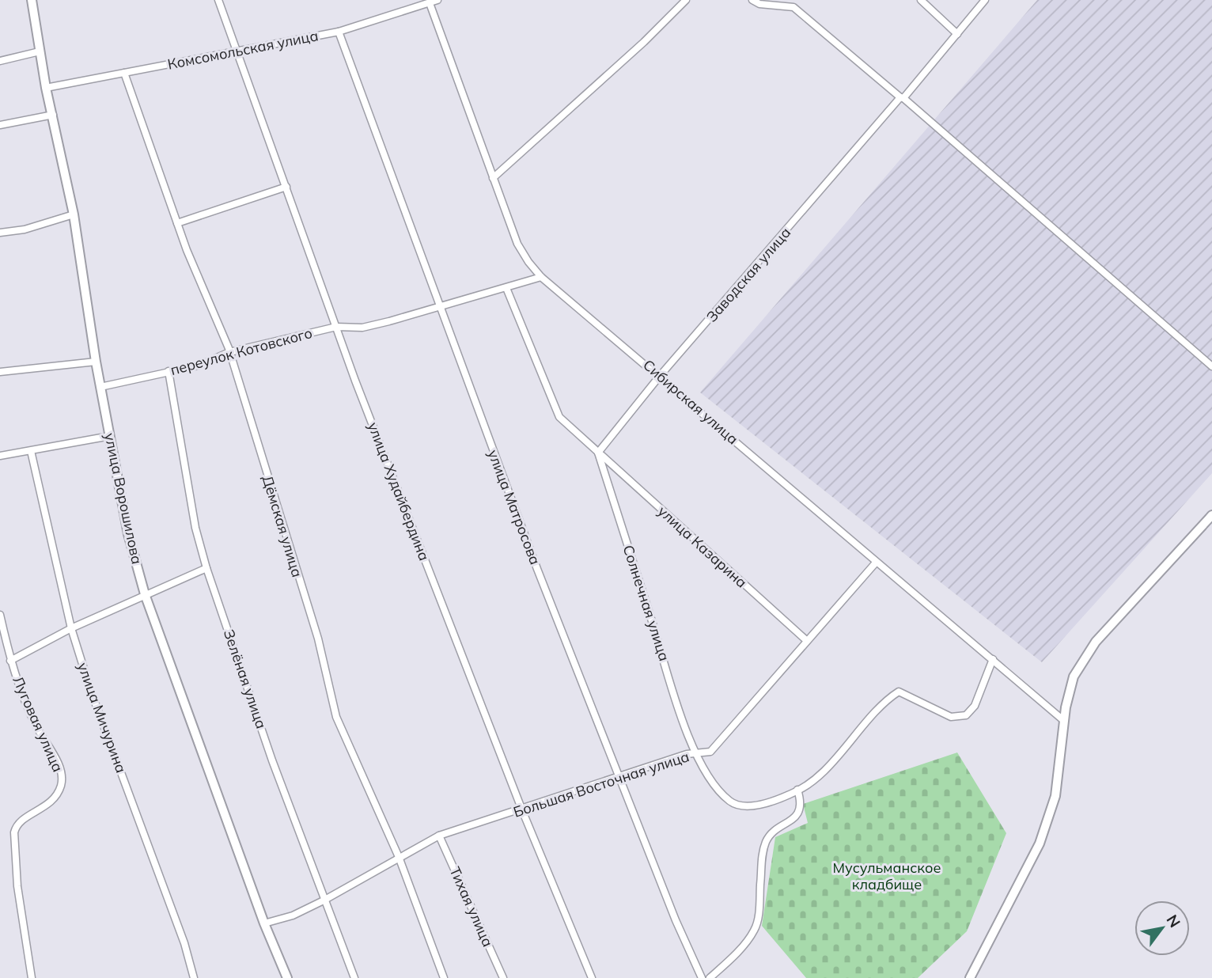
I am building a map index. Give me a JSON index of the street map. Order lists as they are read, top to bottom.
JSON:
{
  "streets": {
    "street": [
      "Комсомольская улица",
      "Заводская улица",
      "переулок Котовского",
      "Сибирская улица",
      "улица Худайбердина",
      "улица Ворошилова",
      "улица Матросова",
      "Дёмская улица",
      "улица Казарина",
      "Солнечная улица",
      "Зелёная улица",
      "улица Мичурина",
      "Луговая улица",
      "Большая Восточная улица",
      "Тихая улица"
    ]
  },
  "crossings": [
    ["Комсомольская улица", "Сибирская улица"],
    ["Комсомольская улица", "улица Худайбердина"],
    ["Комсомольская улица", "улица Ворошилова"],
    ["Комсомольская улица", "улица Матросова"],
    ["Комсомольская улица", "Дёмская улица"],
    ["Заводская улица", "Сибирская улица"],
    ["Заводская улица", "улица Казарина"],
    ["Заводская улица", "Солнечная улица"],
    ["переулок Котовского", "Сибирская улица"],
    ["переулок Котовского", "улица Худайбердина"],
    ["переулок Котовского", "улица Ворошилова"],
    ["переулок Котовского", "улица Матросова"],
    ["переулок Котовского", "Дёмская улица"],
    ["переулок Котовского", "улица Казарина"],
    ["переулок Котовского", "Зелёная улица"],
    ["Сибирская улица", "Солнечная улица"],
    ["Сибирская улица", "Большая Восточная улица"],
    ["улица Худайбердина", "Большая Восточная улица"],
    ["улица Ворошилова", "Большая Восточная улица"],
    ["улица Матросова", "Большая Восточная улица"],
    ["Дёмская улица", "Большая Восточная улица"],
    ["улица Казарина", "Солнечная улица"],
    ["улица Казарина", "Большая Восточная улица"],
    ["Солнечная улица", "Большая Восточная улица"],
    ["Зелёная улица", "Большая Восточная улица"],
    ["Большая Восточная улица", "Тихая улица"]
  ],
  "parks": ["Мусульманское кладбище"],
  "north": "top right"
}
